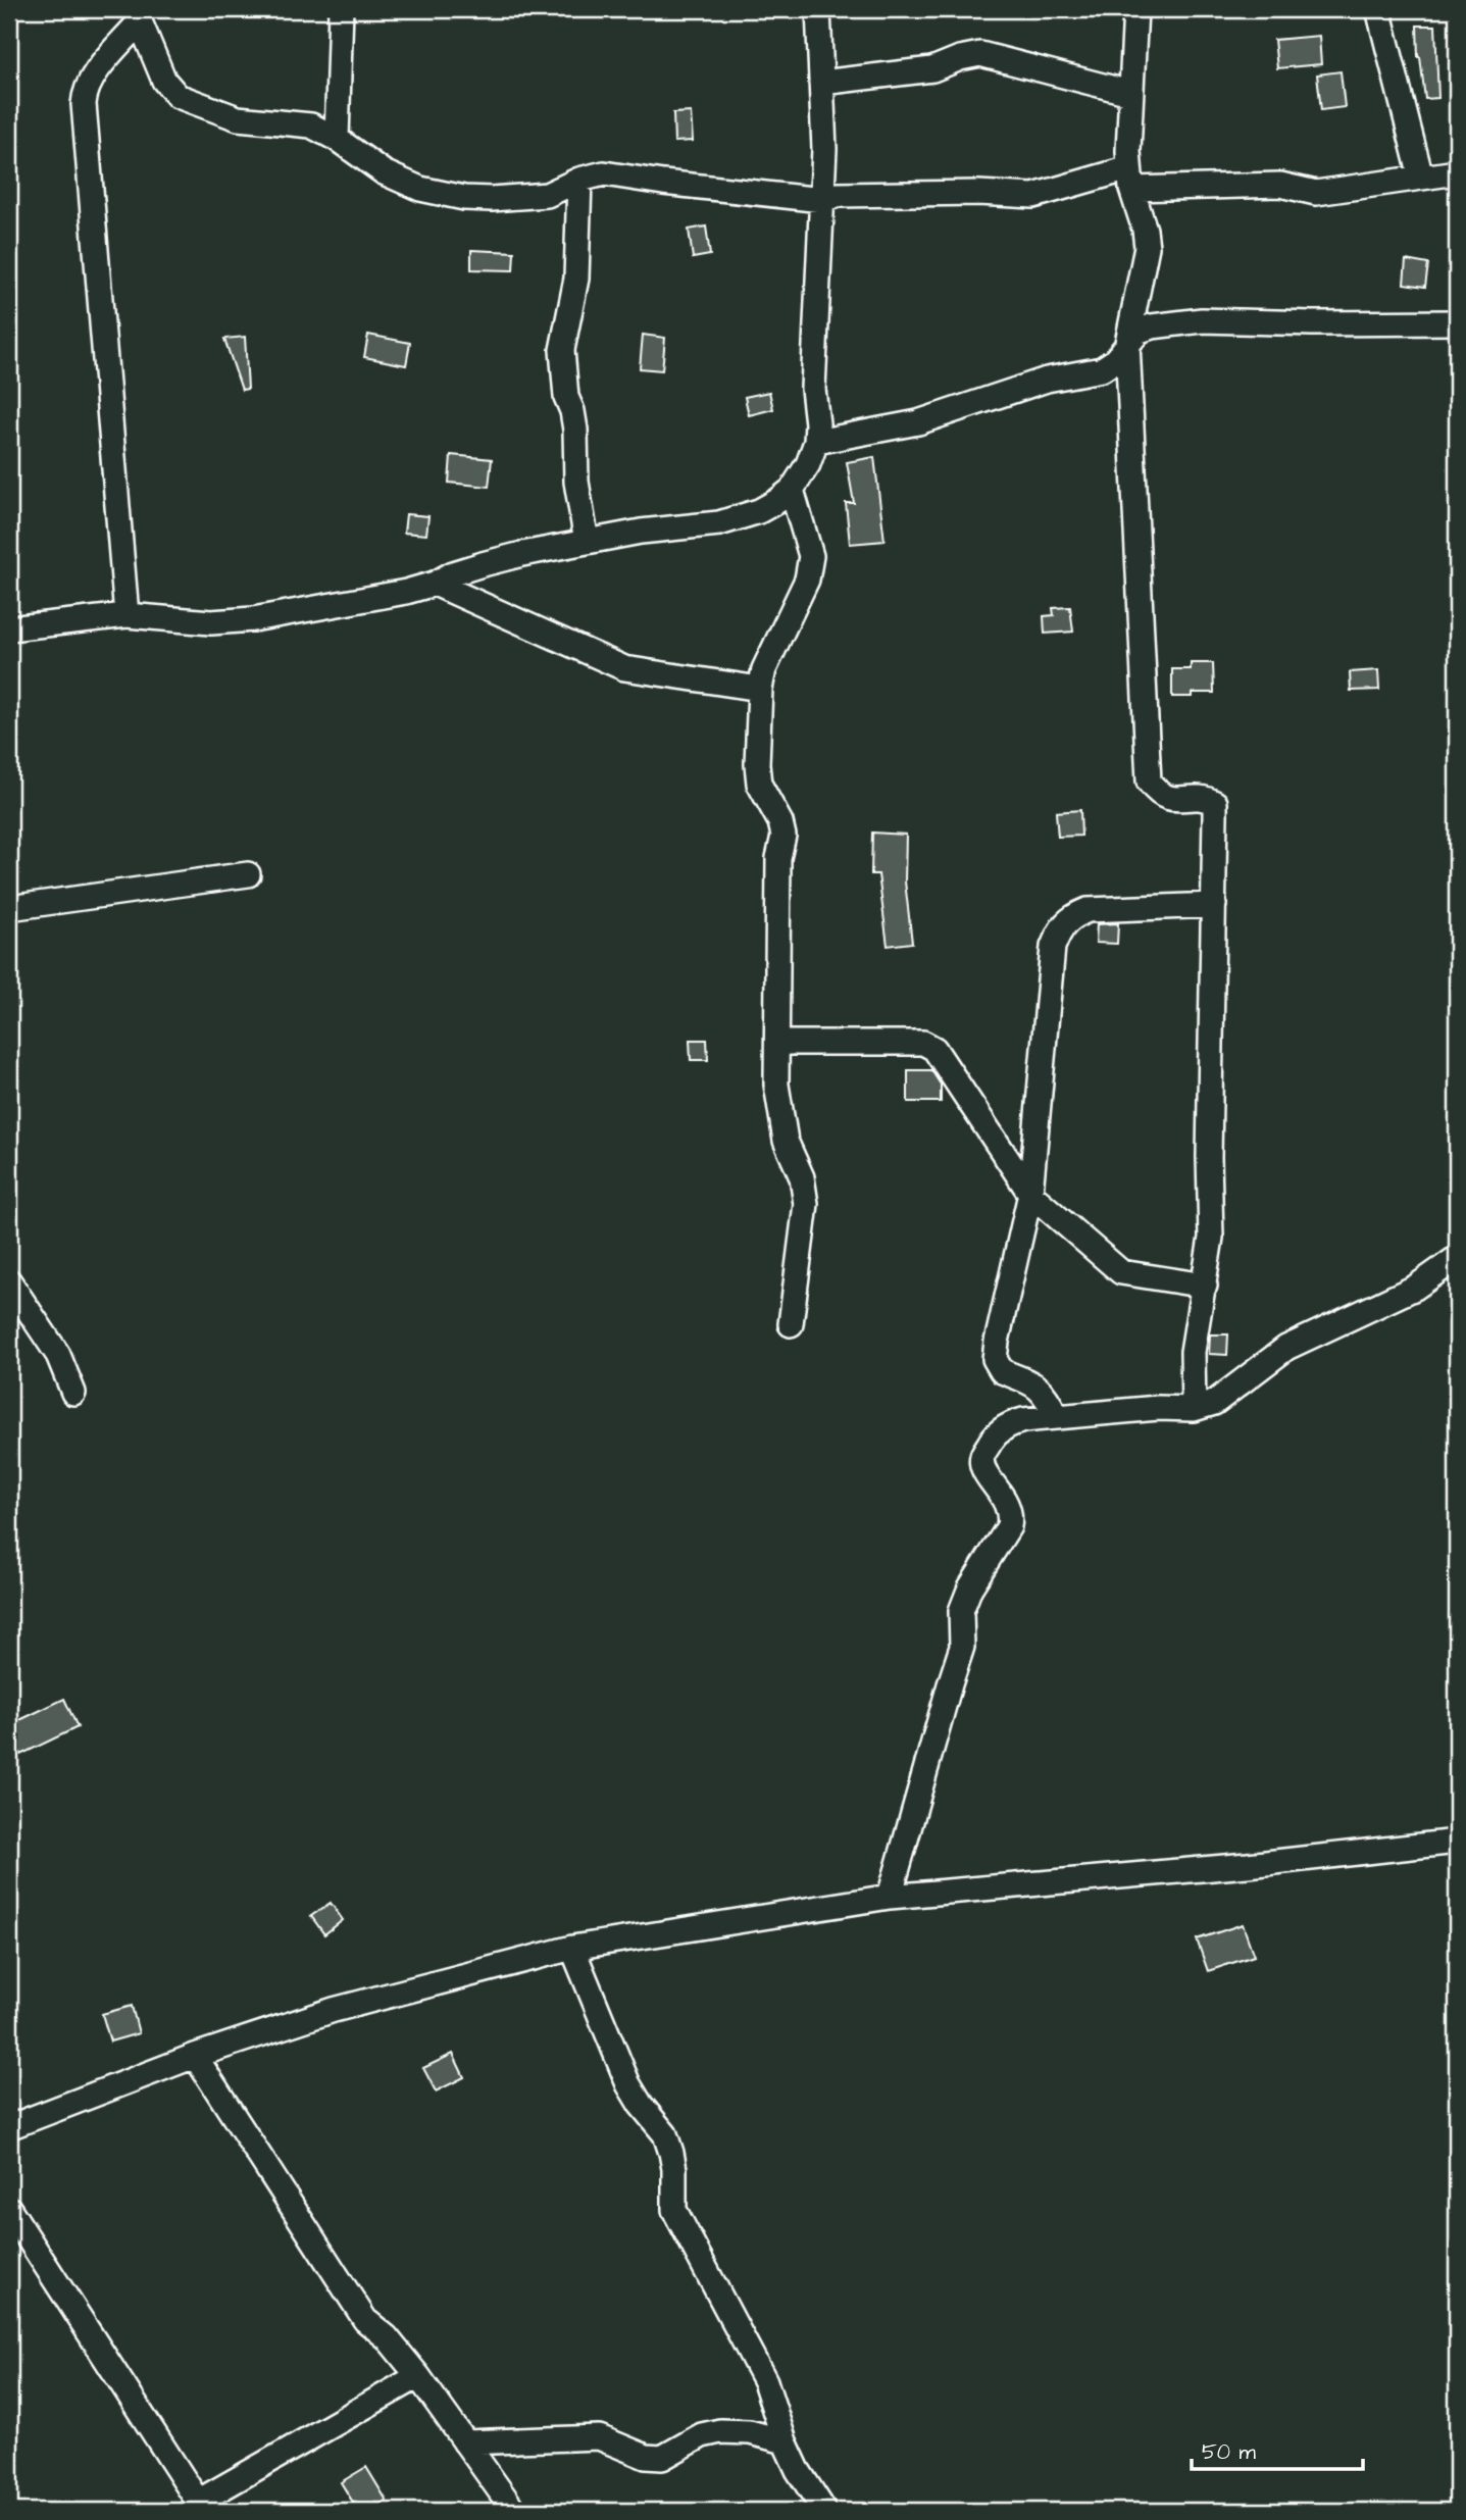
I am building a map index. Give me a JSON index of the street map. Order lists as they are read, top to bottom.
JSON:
{
  "scale_bar": "50 m"
}
